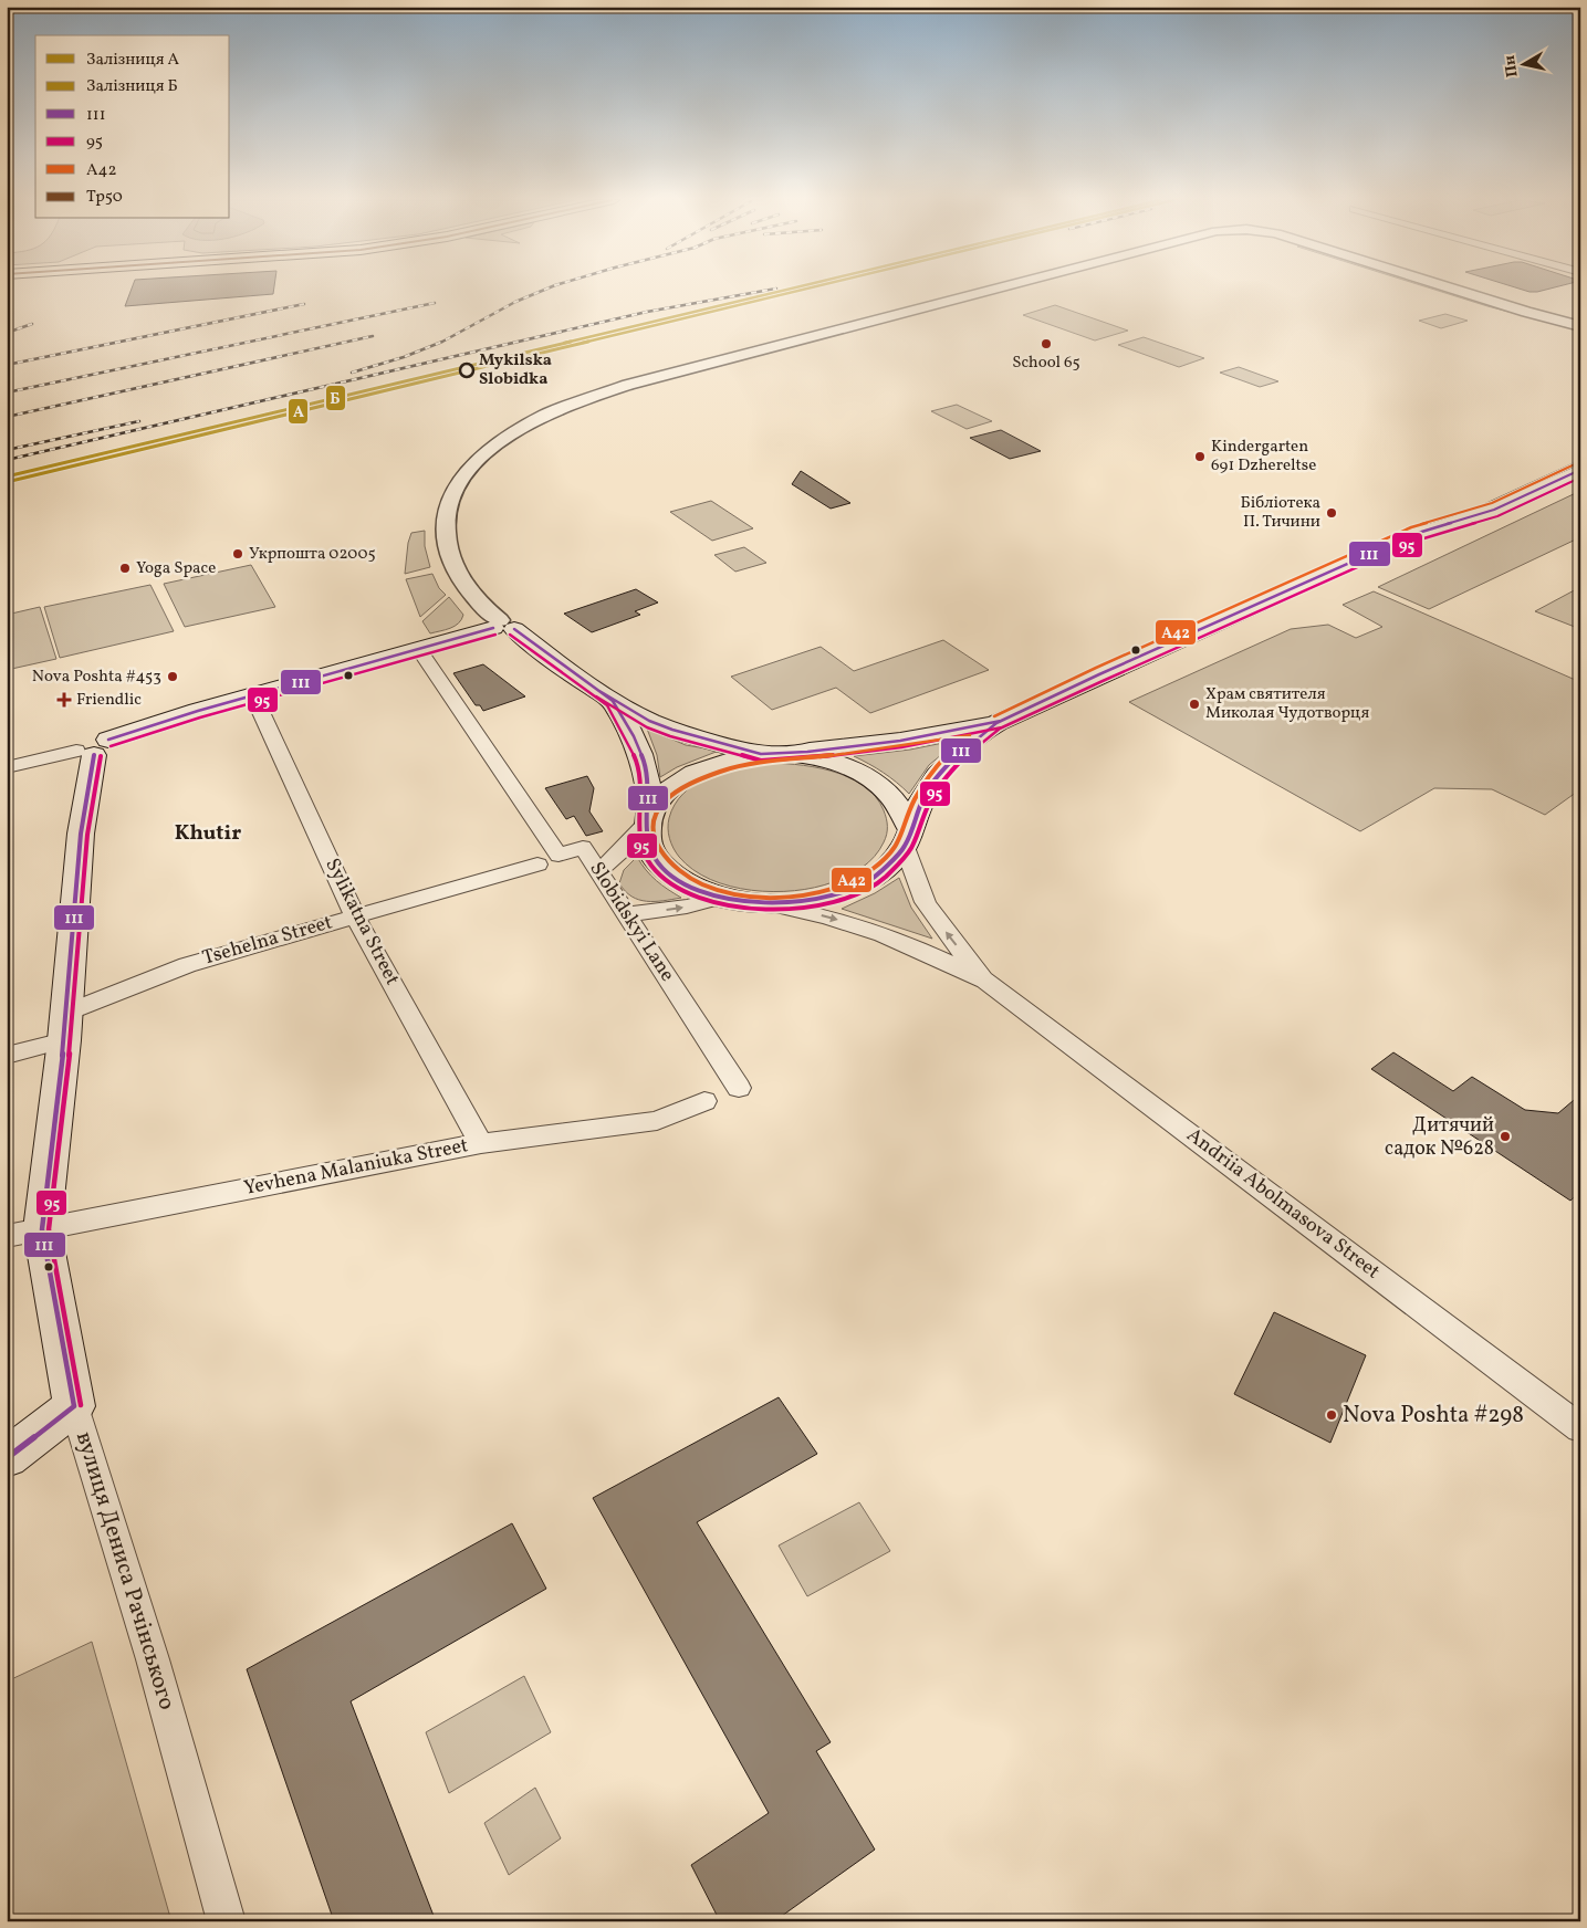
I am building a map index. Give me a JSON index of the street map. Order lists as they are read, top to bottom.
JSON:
{
  "streets": {
    "main road": ["вулиця Дениса Рачінського"],
    "street": [
      "Sylikatna Street",
      "Slobidskyi Lane",
      "Tsehelna Street",
      "Yevhena Malaniuka Street",
      "Andriia Abolmasova Street"
    ]
  },
  "crossings": [
    ["Sylikatna Street", "Tsehelna Street"],
    ["Sylikatna Street", "Yevhena Malaniuka Street"],
    ["Tsehelna Street", "вулиця Дениса Рачінського"],
    ["Yevhena Malaniuka Street", "вулиця Дениса Рачінського"]
  ],
  "districts": ["Khutir"],
  "places": {
    "other": [
      "School 65",
      "Mykilska Slobidka",
      "Kindergarten 691 Dzhereltse",
      "Бібліотека П. Тичини",
      "Укрпошта 02005",
      "Yoga Space",
      "Nova Poshta #453",
      "Храм святителя Миколая Чудотворця",
      "Дитячий садок №628",
      "Nova Poshta #298"
    ],
    "health": ["Friendlic"]
  },
  "lines": [
    "rail line A",
    "rail line Б",
    "transit line А42",
    "transit line 111",
    "transit line 95"
  ],
  "legend": [
    "Залізниця A",
    "Залізниця Б",
    "111",
    "95",
    "А42",
    "Тр50"
  ],
  "north": "left"
}
